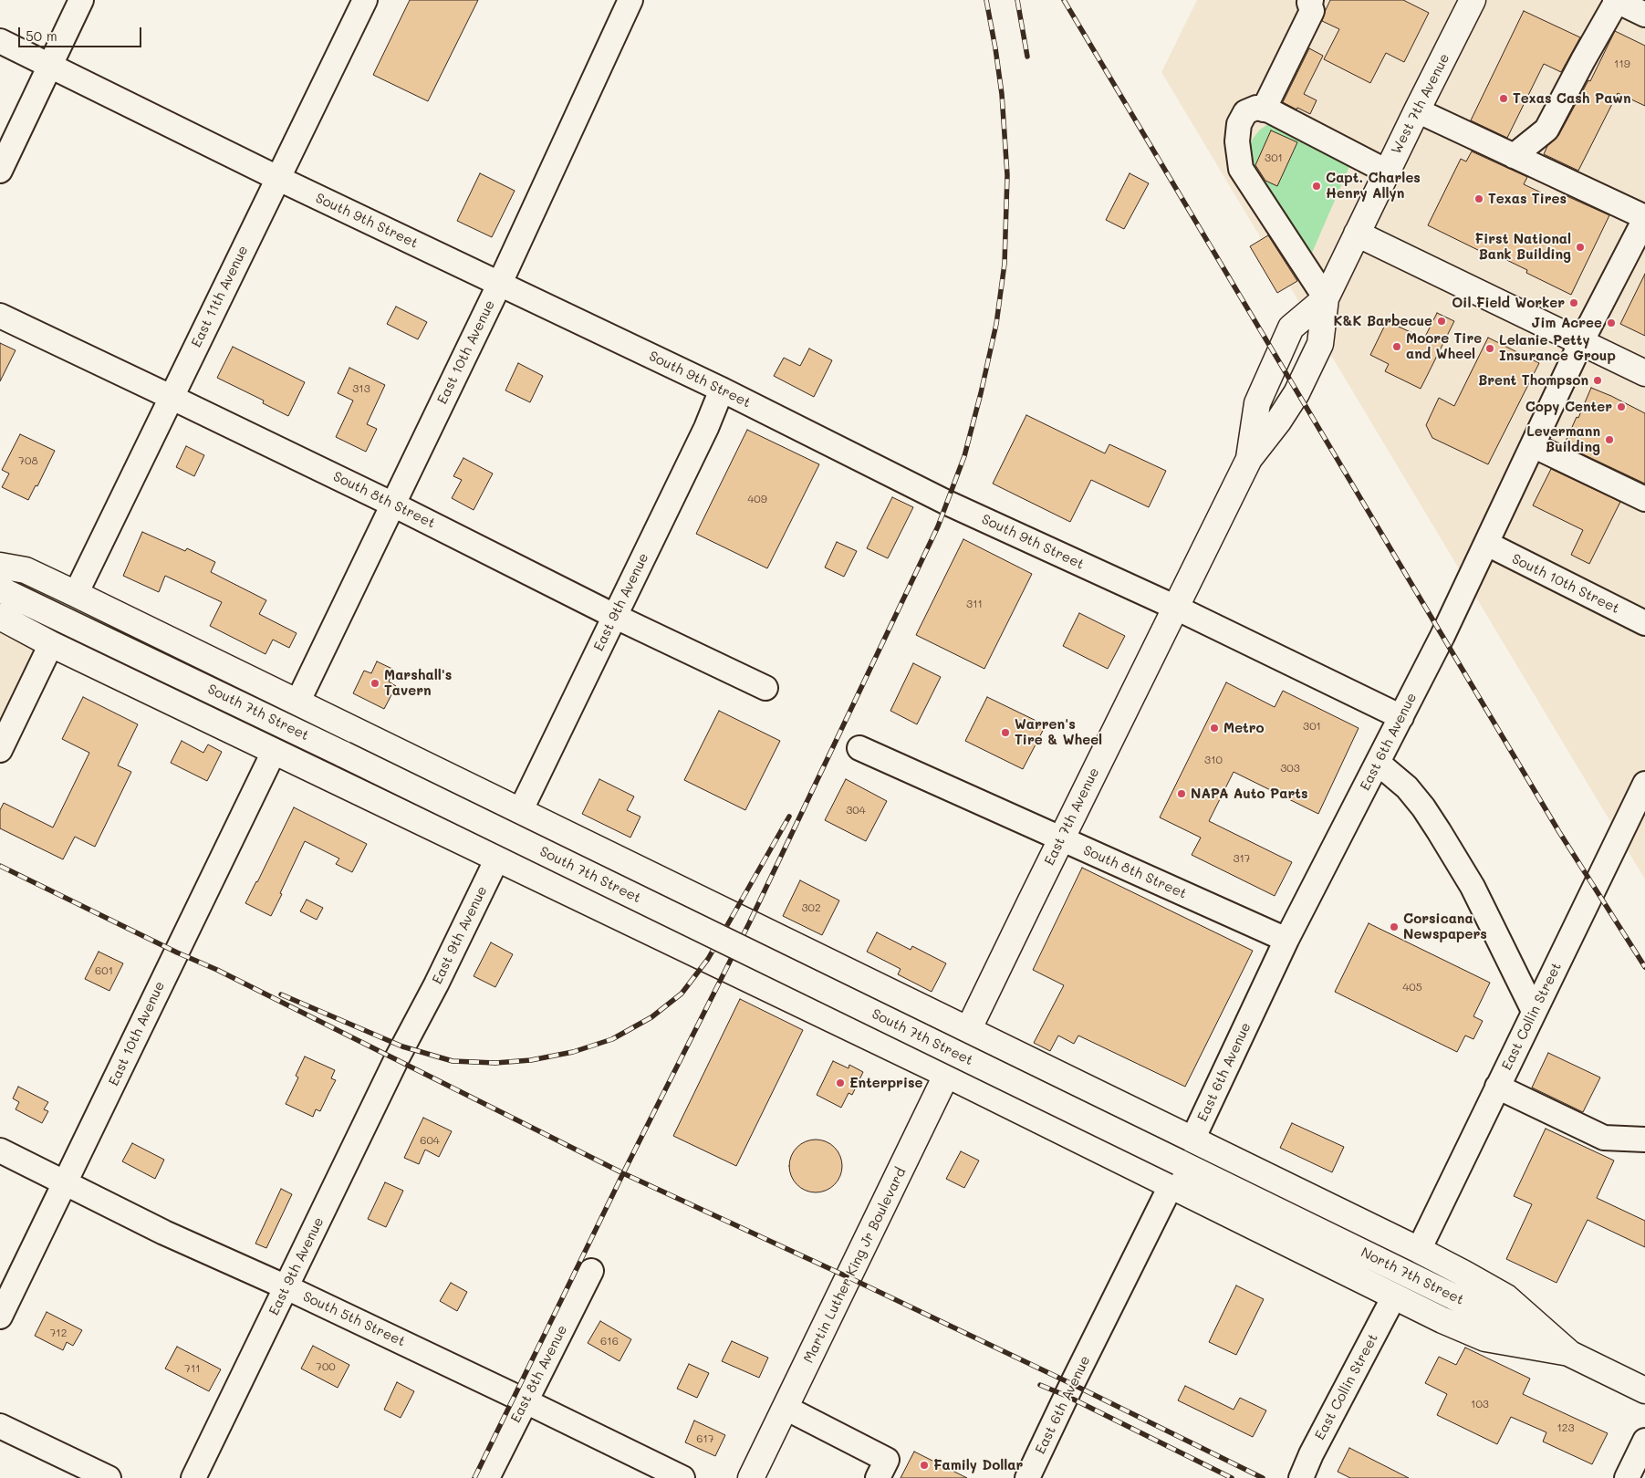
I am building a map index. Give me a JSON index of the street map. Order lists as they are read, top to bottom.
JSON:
{
  "streets": {
    "main road": [
      "West 7th Avenue",
      "South 7th Street",
      "East 7th Avenue",
      "Martin Luther King Jr Boulevard",
      "North 7th Street"
    ],
    "street": [
      "South 9th Street",
      "East 11th Avenue",
      "East 10th Avenue",
      "South 8th Street",
      "South 10th Street",
      "East 9th Avenue",
      "East 6th Avenue",
      "East Collin Street",
      "South 5th Street",
      "East 8th Avenue"
    ]
  },
  "crossings": [
    ["West 7th Avenue", "East 7th Avenue"],
    ["South 9th Street", "East 11th Avenue"],
    ["South 9th Street", "East 10th Avenue"],
    ["South 9th Street", "East 9th Avenue"],
    ["South 9th Street", "East 6th Avenue"],
    ["South 9th Street", "East 7th Avenue"],
    ["East 11th Avenue", "South 8th Street"],
    ["East 10th Avenue", "South 8th Street"],
    ["East 10th Avenue", "South 5th Street"],
    ["South 8th Street", "East 9th Avenue"],
    ["South 8th Street", "East 6th Avenue"],
    ["South 8th Street", "East 7th Avenue"],
    ["South 10th Street", "East 6th Avenue"],
    ["East 9th Avenue", "South 5th Street"],
    ["South 7th Street", "East 6th Avenue"],
    ["South 7th Street", "North 7th Street"],
    ["East 6th Avenue", "North 7th Street"],
    ["East 7th Avenue", "Martin Luther King Jr Boulevard"],
    ["South 5th Street", "East 8th Avenue"]
  ],
  "places": [
    "Texas Cash Pawn",
    "Capt. Charles Henry Allyn",
    "Texas Tires",
    "First National Bank Building",
    "Oil Field Worker",
    "K&K Barbecue",
    "Jim Acree",
    "Moore Tire and Wheel",
    "Lelanie Petty Insurance Group",
    "Brent Thompson",
    "Copy Center",
    "Levermann Building",
    "Marshall's Tavern",
    "Metro",
    "Warren's Tire & Wheel",
    "NAPA Auto Parts",
    "Corsicana Newspapers",
    "Enterprise",
    "Family Dollar"
  ],
  "house_numbers": [
    "119",
    "301",
    "313",
    "708",
    "409",
    "311",
    "301",
    "310",
    "303",
    "304",
    "317",
    "302",
    "601",
    "405",
    "604",
    "712",
    "616",
    "700",
    "711",
    "103",
    "123",
    "617"
  ],
  "scale_bar": "50 m"
}
